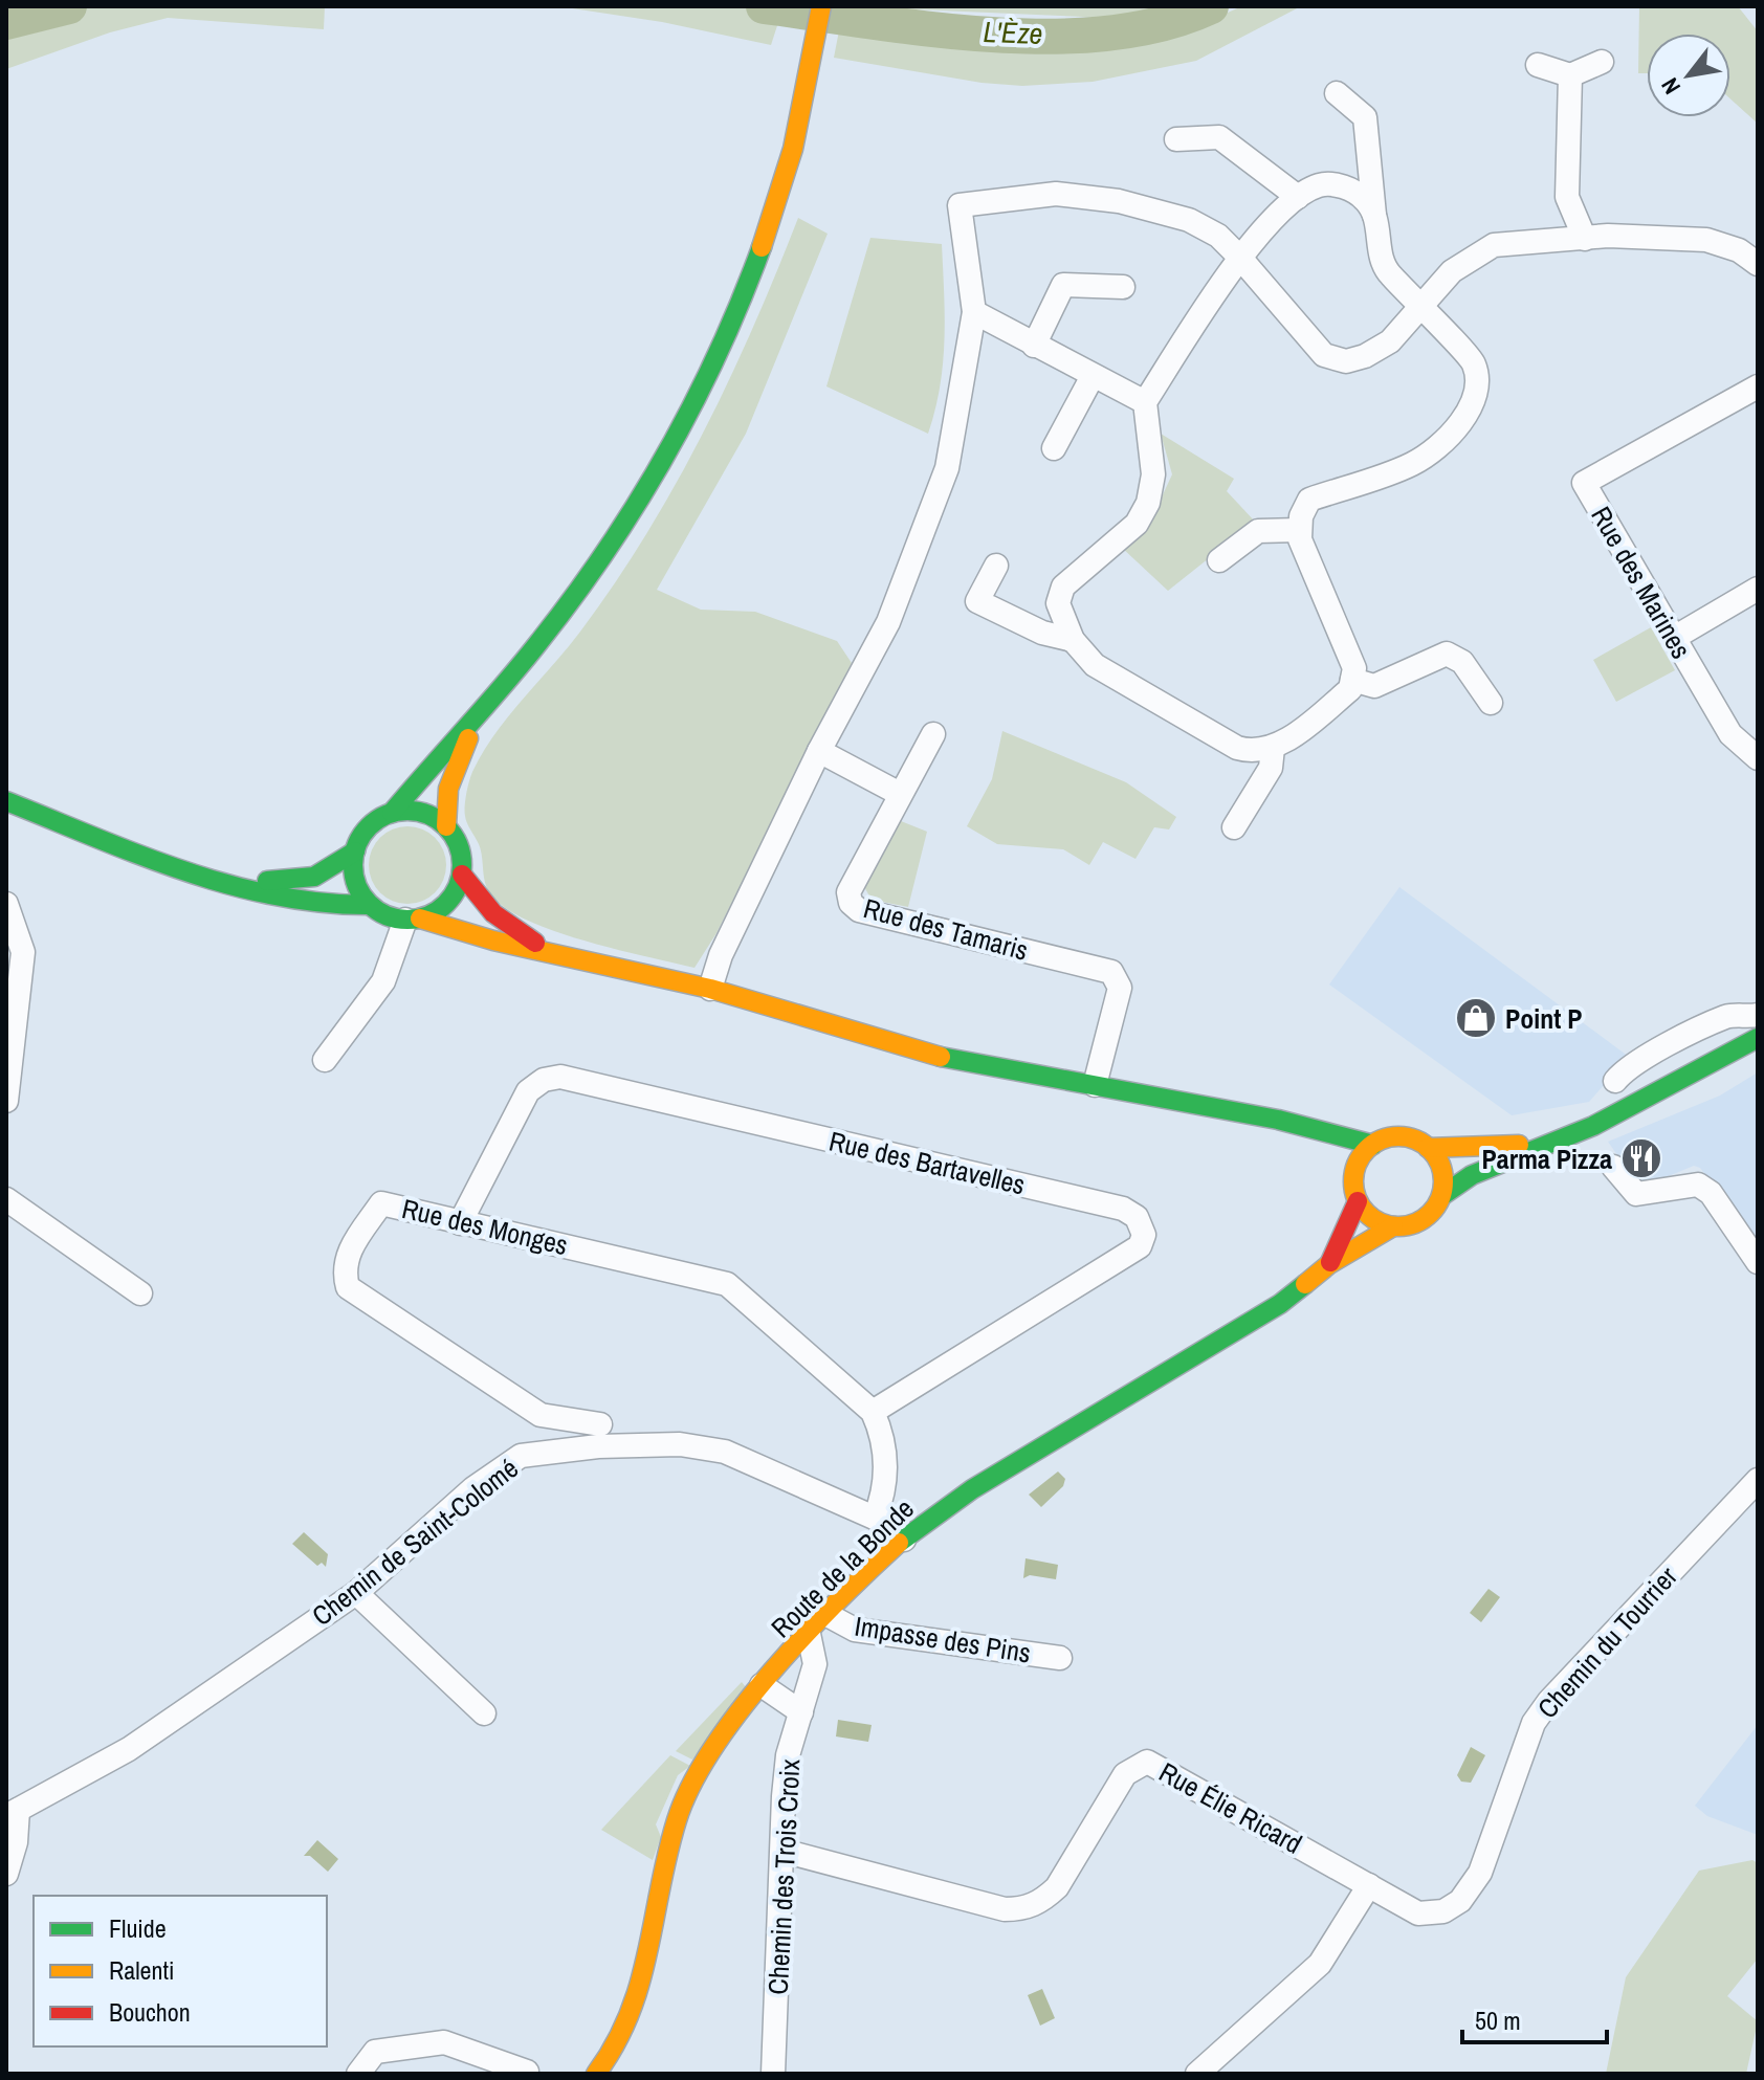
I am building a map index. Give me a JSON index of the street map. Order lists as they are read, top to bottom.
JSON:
{
  "streets": {
    "main road": ["Route de la Bonde"],
    "street": [
      "Rue des Marines",
      "Rue des Tamaris",
      "Rue des Bartavelles",
      "Rue des Monges",
      "Chemin de Saint-Colomé",
      "Impasse des Pins",
      "Chemin du Tourrier",
      "Rue Élie Ricard",
      "Chemin des Trois Croix"
    ]
  },
  "crossings": [
    ["Rue des Bartavelles", "Rue des Monges"],
    ["Chemin de Saint-Colomé", "Route de la Bonde"],
    ["Route de la Bonde", "Impasse des Pins"],
    ["Route de la Bonde", "Chemin des Trois Croix"],
    ["Chemin du Tourrier", "Rue Élie Ricard"],
    ["Rue Élie Ricard", "Chemin des Trois Croix"]
  ],
  "water": ["L'Èze"],
  "places": {
    "shop": ["Point P"],
    "restaurant": ["Parma Pizza"]
  },
  "legend": ["Fluide", "Ralenti", "Bouchon"],
  "scale_bar": "50 m",
  "north": "bottom left"
}
